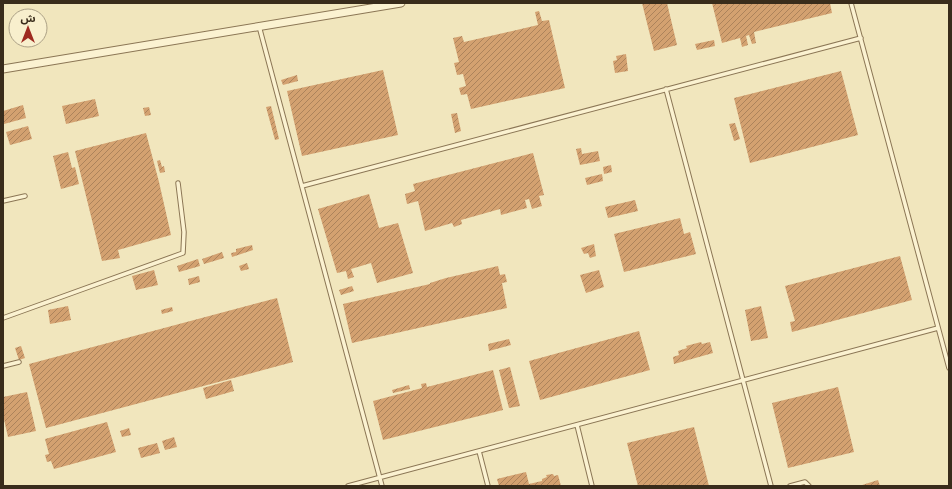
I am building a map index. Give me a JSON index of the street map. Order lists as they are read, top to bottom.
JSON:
{
  "north": "top"
}
